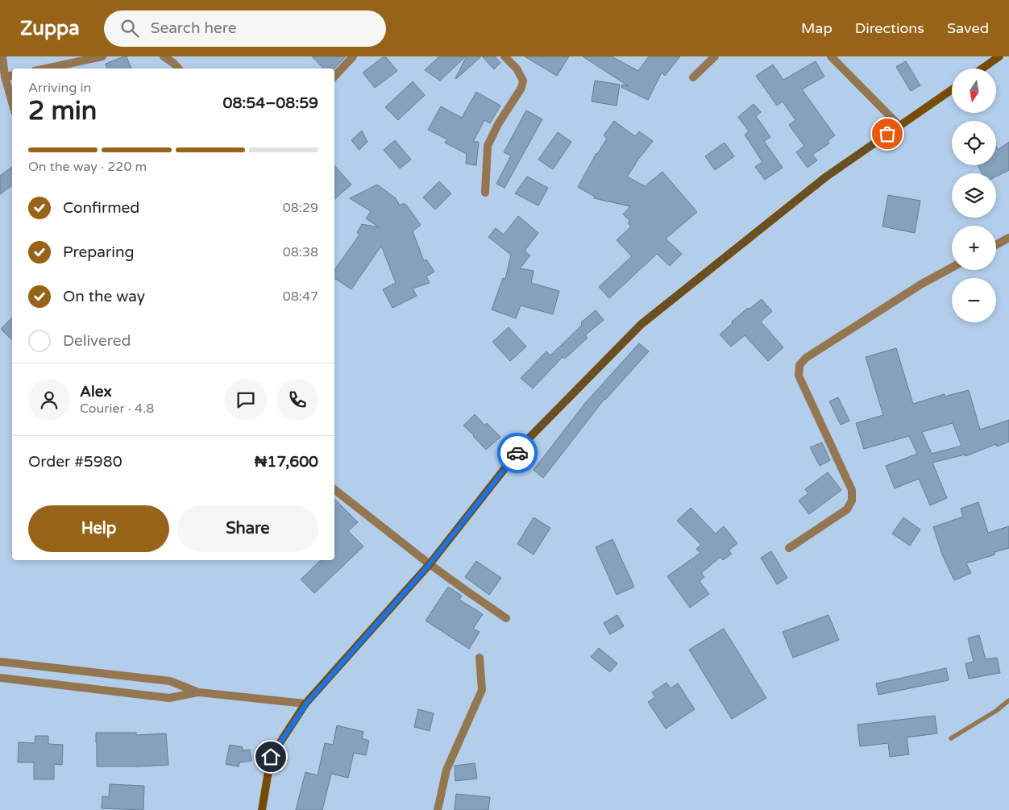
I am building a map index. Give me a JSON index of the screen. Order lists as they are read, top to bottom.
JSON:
{
  "north": "bottom",
  "page": {
    "header": "Zuppa",
    "search": "Search here",
    "nav": ["Map", "Directions", "Saved"],
    "map_buttons": ["+", "−"],
    "heading": ["2 min", "Arriving in", "08:54–08:59"],
    "panel": [
      "Alex",
      "Courier · 4.8",
      "Order #5980",
      "₦17,600"
    ],
    "bar": "On the way · 220 m",
    "list": [
      ["Confirmed", "08:29"],
      ["Preparing", "08:38"],
      ["On the way", "08:47"],
      "Delivered"
    ],
    "buttons": ["Help", "Share"]
  }
}
